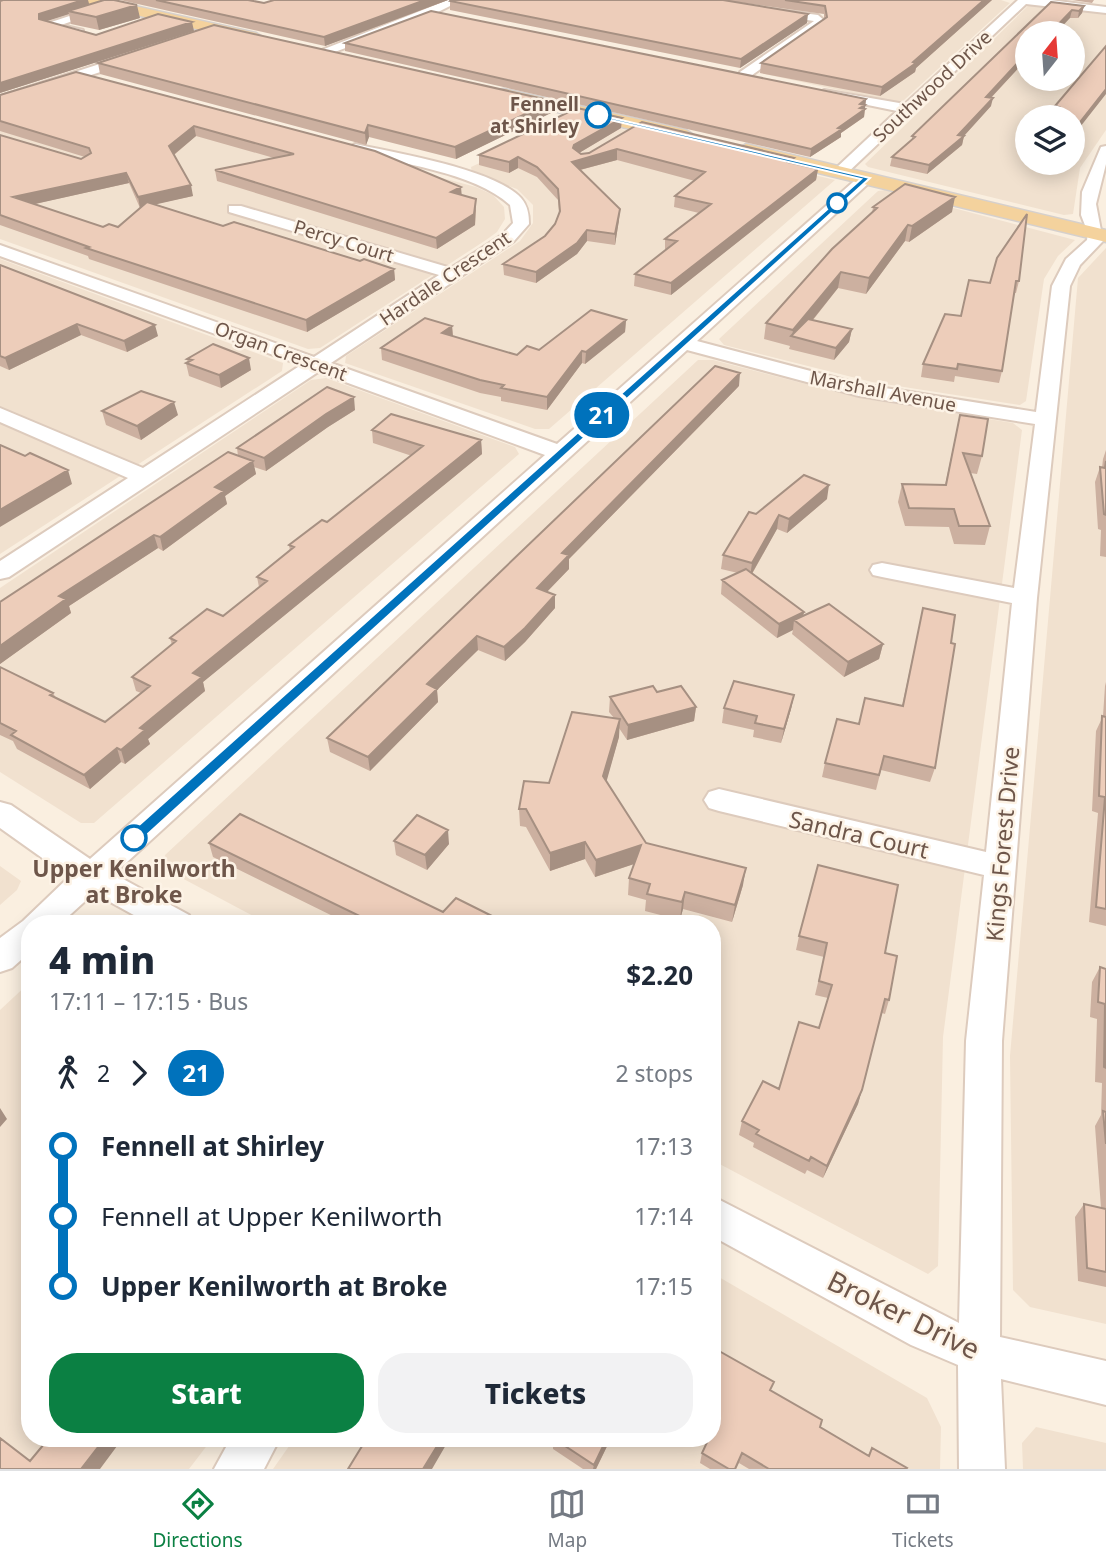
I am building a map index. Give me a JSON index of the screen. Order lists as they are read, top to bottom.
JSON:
{
  "streets": {
    "street": [
      "Southwood Drive",
      "Percy Court",
      "Hardale Crescent",
      "Organ Crescent",
      "Marshall Avenue",
      "Sandra Court",
      "Kings Forest Drive",
      "Broker Drive"
    ]
  },
  "crossings": [
    ["Percy Court", "Hardale Crescent"],
    ["Hardale Crescent", "Organ Crescent"],
    ["Marshall Avenue", "Kings Forest Drive"],
    ["Sandra Court", "Kings Forest Drive"],
    ["Kings Forest Drive", "Broker Drive"]
  ],
  "places": ["Fennell at Shirley", "Upper Kenilworth at Broke"],
  "lines": ["bus line 21"],
  "north": "top",
  "page": {
    "on_map": "21",
    "heading": ["4 min", "17:11 – 17:15 · Bus", "$2.20"],
    "legs": ["2", "21", "2 stops"],
    "list": [
      {
        "name": "Fennell at Shirley",
        "value": "17:13"
      },
      {
        "name": "Fennell at Upper Kenilworth",
        "value": "17:14"
      },
      {
        "name": "Upper Kenilworth at Broke",
        "value": "17:15"
      }
    ],
    "buttons": ["Start", "Tickets"],
    "tabs": ["Directions", "Map", "Tickets"]
  }
}
